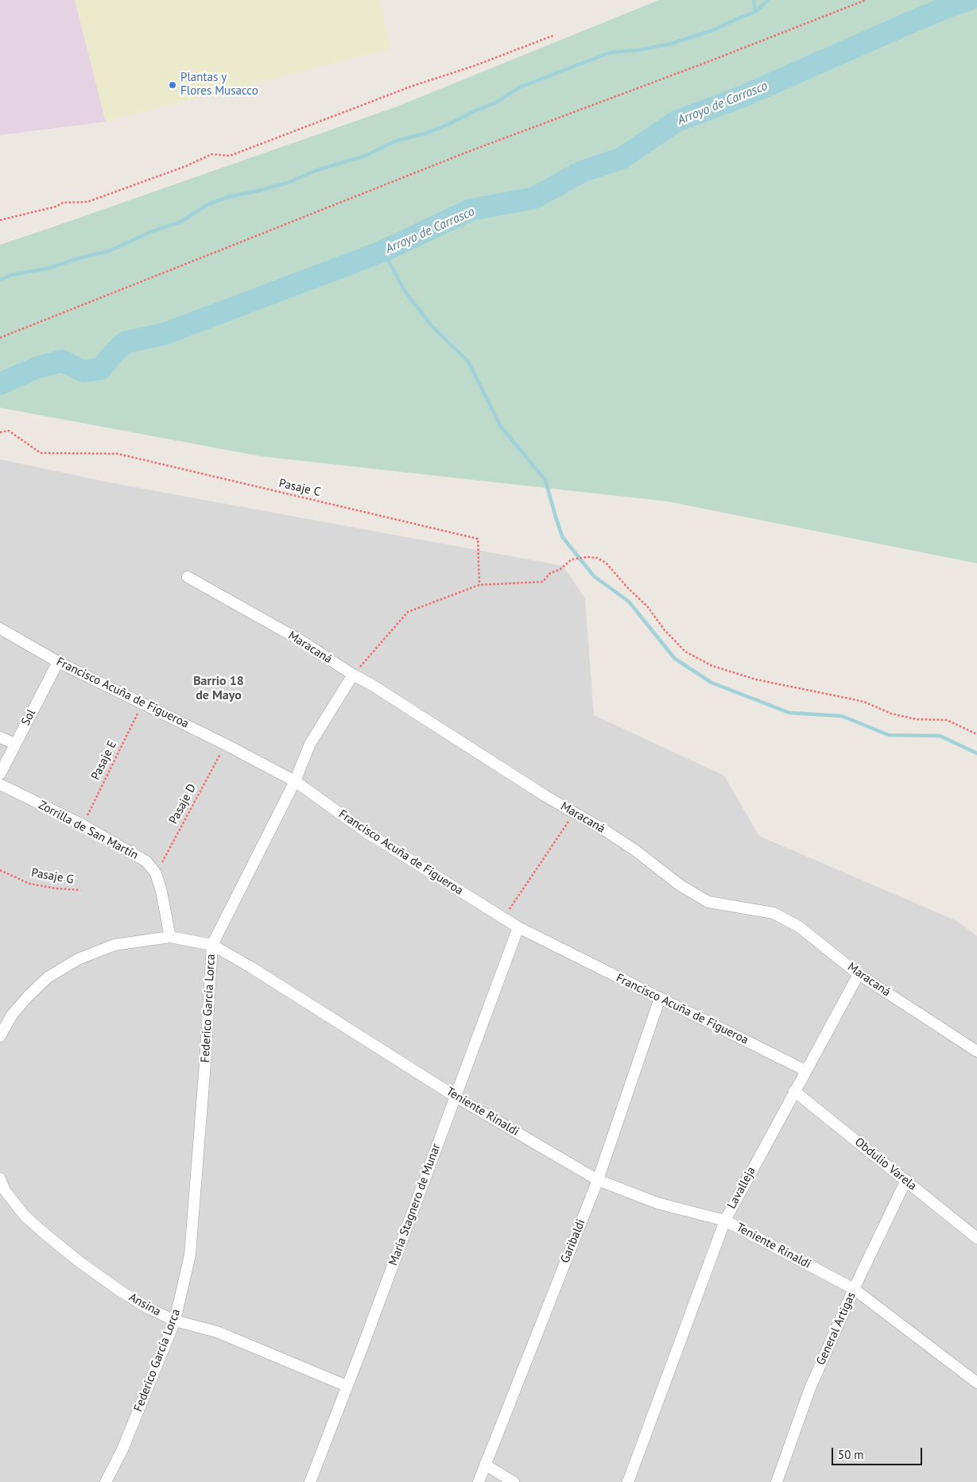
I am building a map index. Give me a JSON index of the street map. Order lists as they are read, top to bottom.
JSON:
{
  "streets": {
    "street": [
      "Maracaná",
      "Francisco Acuña de Figueroa",
      "Sol",
      "Zorrilla de San Martín",
      "Federico García Lorca",
      "Teniente Rinaldi",
      "Obdulio Varela",
      "Lavalleja",
      "María Stagnero de Munar",
      "Garibaldi",
      "Ansina",
      "General Artigas"
    ],
    "path": [
      "Pasaje C",
      "Pasaje E",
      "Pasaje D",
      "Pasaje G"
    ]
  },
  "crossings": [
    ["Maracaná", "Federico García Lorca"],
    ["Maracaná", "Lavalleja"],
    ["Francisco Acuña de Figueroa", "Sol"],
    ["Francisco Acuña de Figueroa", "Pasaje E"],
    ["Francisco Acuña de Figueroa", "Pasaje D"],
    ["Francisco Acuña de Figueroa", "Federico García Lorca"],
    ["Francisco Acuña de Figueroa", "Lavalleja"],
    ["Francisco Acuña de Figueroa", "María Stagnero de Munar"],
    ["Francisco Acuña de Figueroa", "Garibaldi"],
    ["Pasaje E", "Zorrilla de San Martín"],
    ["Pasaje D", "Zorrilla de San Martín"],
    ["Zorrilla de San Martín", "Teniente Rinaldi"],
    ["Federico García Lorca", "Teniente Rinaldi"],
    ["Federico García Lorca", "Ansina"],
    ["Teniente Rinaldi", "Lavalleja"],
    ["Teniente Rinaldi", "María Stagnero de Munar"],
    ["Teniente Rinaldi", "Garibaldi"],
    ["Teniente Rinaldi", "General Artigas"],
    ["Obdulio Varela", "Lavalleja"],
    ["Obdulio Varela", "General Artigas"],
    ["María Stagnero de Munar", "Ansina"]
  ],
  "districts": ["Barrio 18 de Mayo"],
  "water": ["Arroyo de Carrasco"],
  "places": ["Plantas y Flores Musacco"],
  "scale_bar": "50 m"
}
